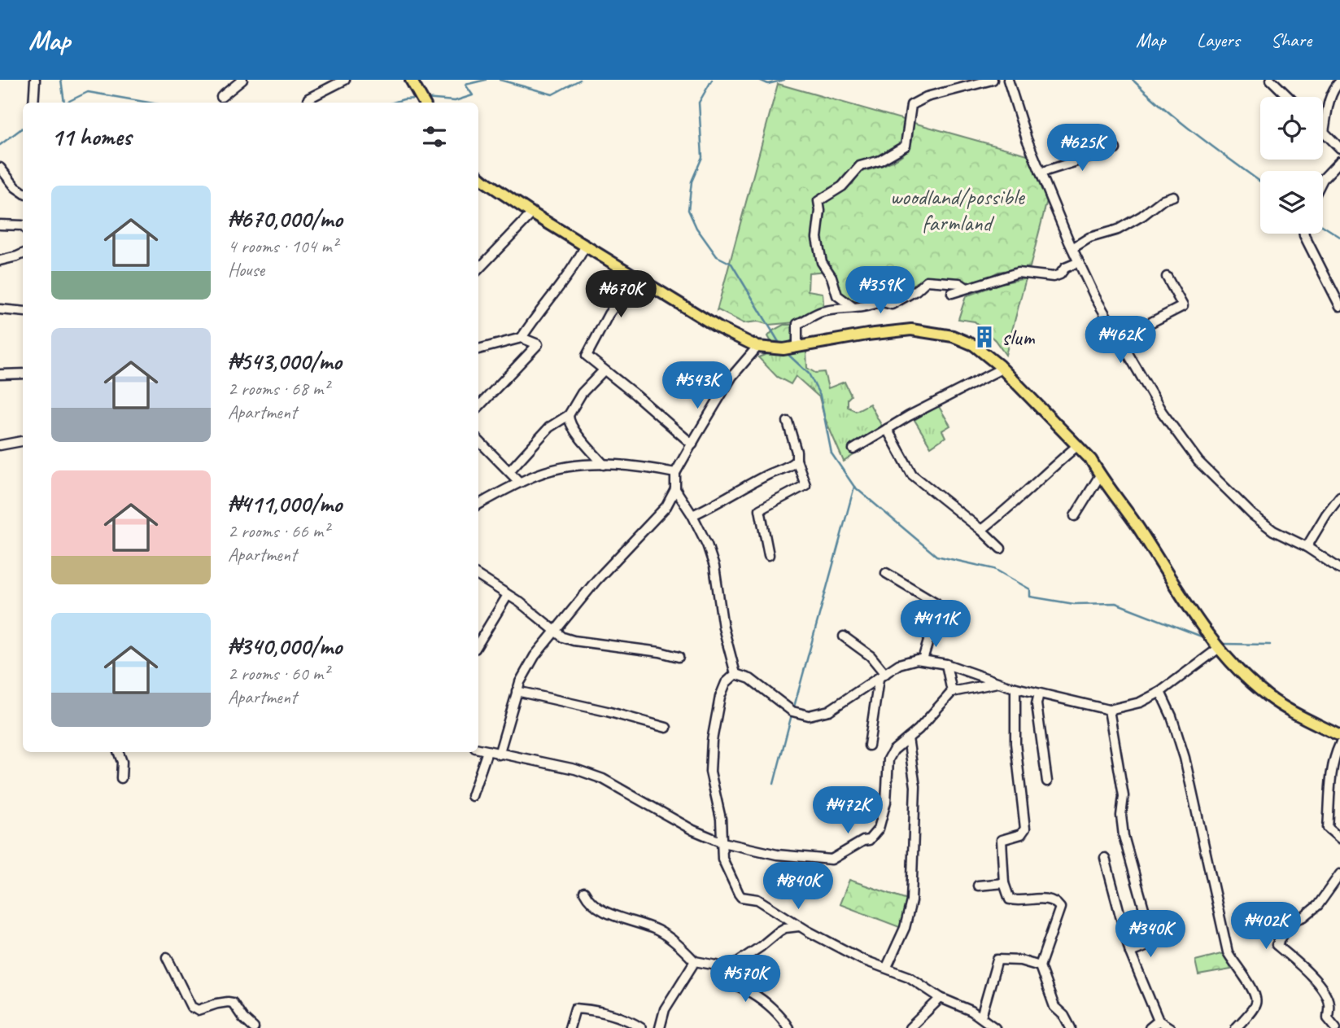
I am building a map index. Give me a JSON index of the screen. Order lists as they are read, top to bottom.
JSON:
{
  "parks": ["woodland/possible farmland"],
  "places": {
    "building": ["slum"]
  },
  "page": {
    "header": "Map",
    "nav": ["Map", "Layers", "Share"],
    "heading": "11 homes",
    "price": [
      "₦625K",
      "₦359K",
      "₦670K",
      "₦462K",
      "₦543K",
      "₦411K",
      "₦472K",
      "₦840K",
      "₦402K",
      "₦340K",
      "₦570K"
    ],
    "list": [
      {
        "name": "₦670,000/mo",
        "note": "4 rooms · 104 m² · House"
      },
      {
        "name": "₦543,000/mo",
        "note": "2 rooms · 68 m² · Apartment"
      },
      {
        "name": "₦411,000/mo",
        "note": "2 rooms · 66 m² · Apartment"
      },
      {
        "name": "₦340,000/mo",
        "note": "2 rooms · 60 m² · Apartment"
      }
    ]
  }
}
